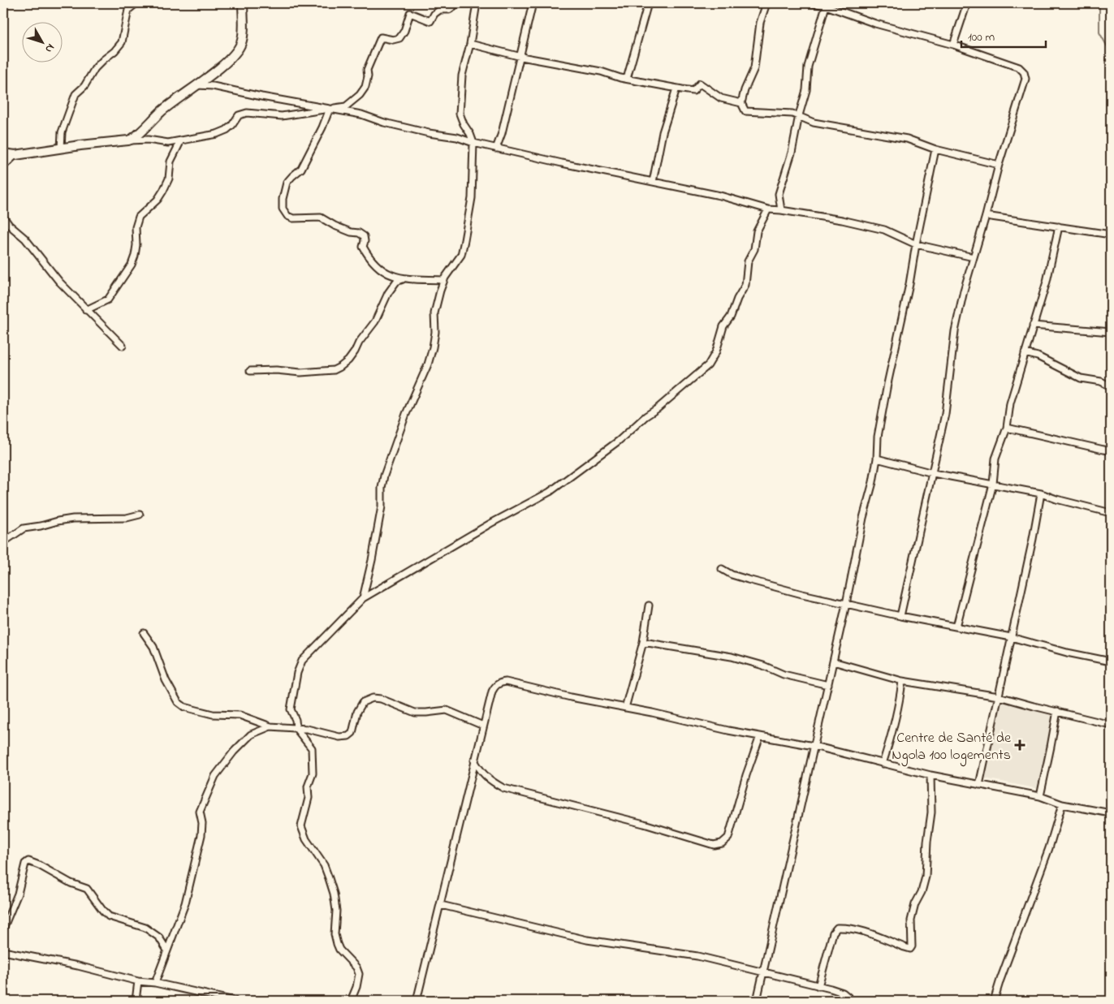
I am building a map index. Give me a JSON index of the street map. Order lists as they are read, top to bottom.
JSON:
{
  "places": {
    "health": ["Centre de Santé de Ngola 100 logements"]
  },
  "scale_bar": "100 m",
  "north": "bottom right"
}
